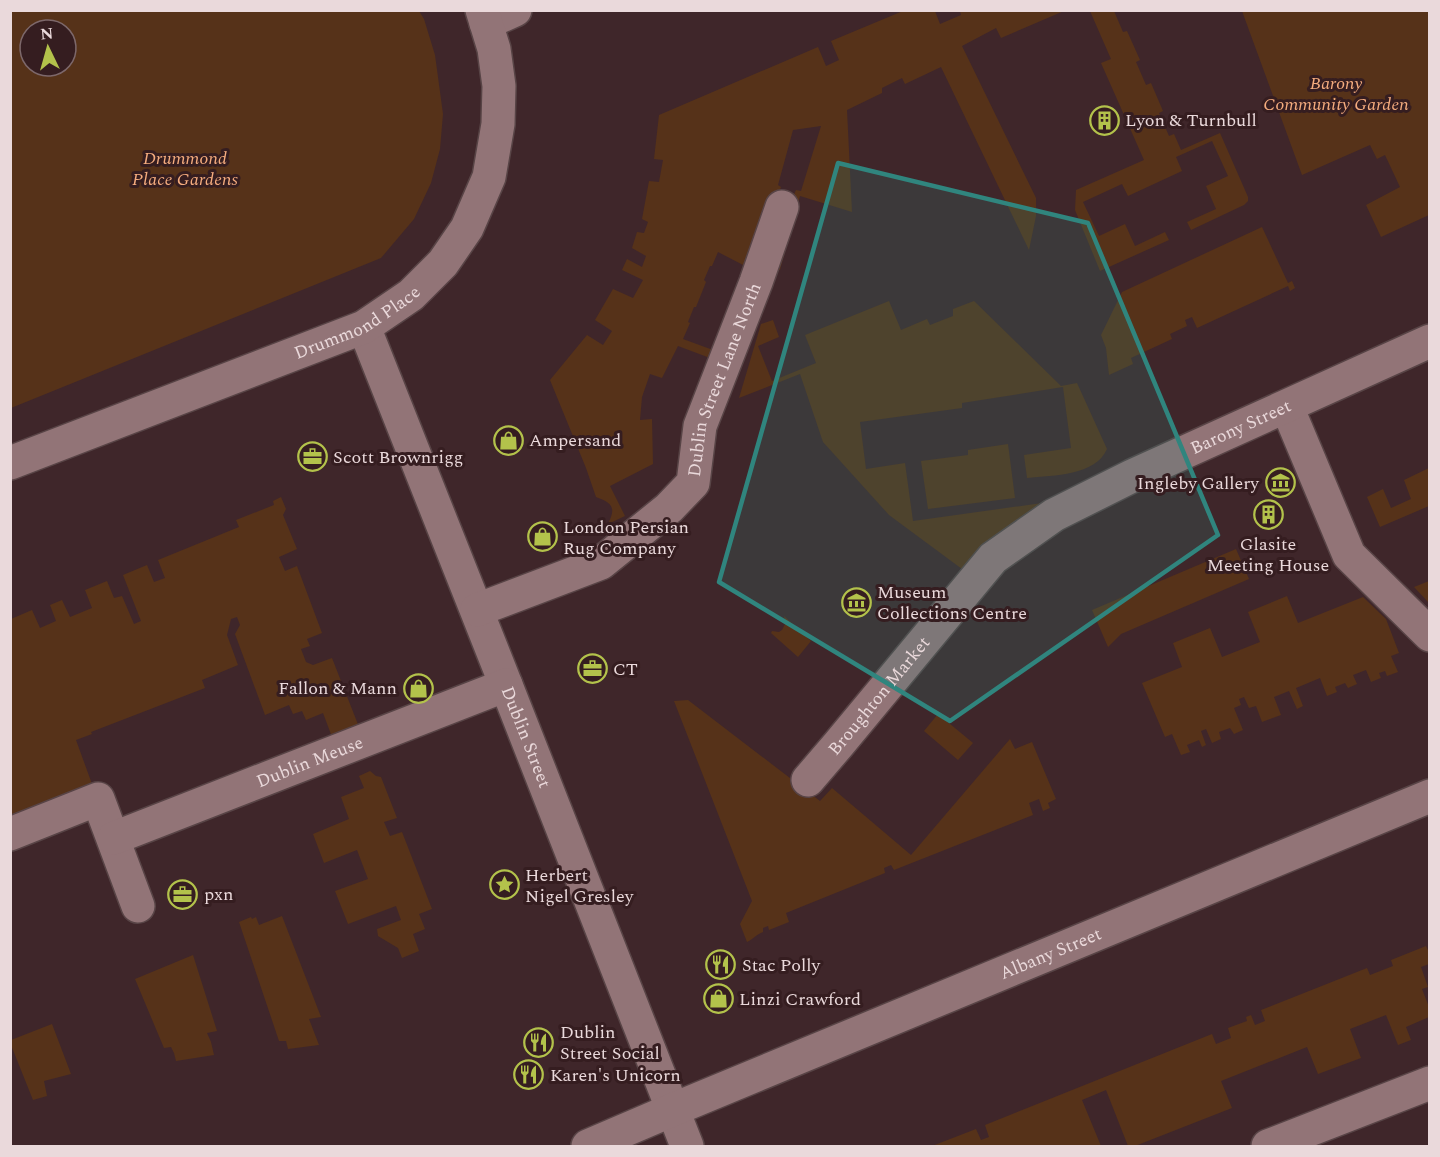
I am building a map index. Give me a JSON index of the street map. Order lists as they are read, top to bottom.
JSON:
{
  "streets": {
    "street": [
      "Drummond Place",
      "Dublin Street Lane North",
      "Barony Street",
      "Broughton Market",
      "Dublin Street",
      "Dublin Meuse",
      "Albany Street"
    ]
  },
  "crossings": [
    ["Drummond Place", "Dublin Street"],
    ["Dublin Street Lane North", "Dublin Street"],
    ["Barony Street", "Broughton Market"],
    ["Dublin Street", "Dublin Meuse"],
    ["Dublin Street", "Albany Street"]
  ],
  "parks": ["Barony Community Garden", "Drummond Place Gardens"],
  "places": {
    "building": ["Lyon & Turnbull", "Glasite Meeting House"],
    "shop": [
      "Ampersand",
      "London Persian Rug Company",
      "Fallon & Mann",
      "Linzi Crawford"
    ],
    "office": ["Scott Brownrigg", "CT", "pxn"],
    "museum": ["Ingleby Gallery", "Museum Collections Centre"],
    "place": ["Herbert Nigel Gresley"],
    "restaurant": ["Stac Polly", "Dublin Street Social", "Karen's Unicorn"]
  },
  "north": "top"
}
